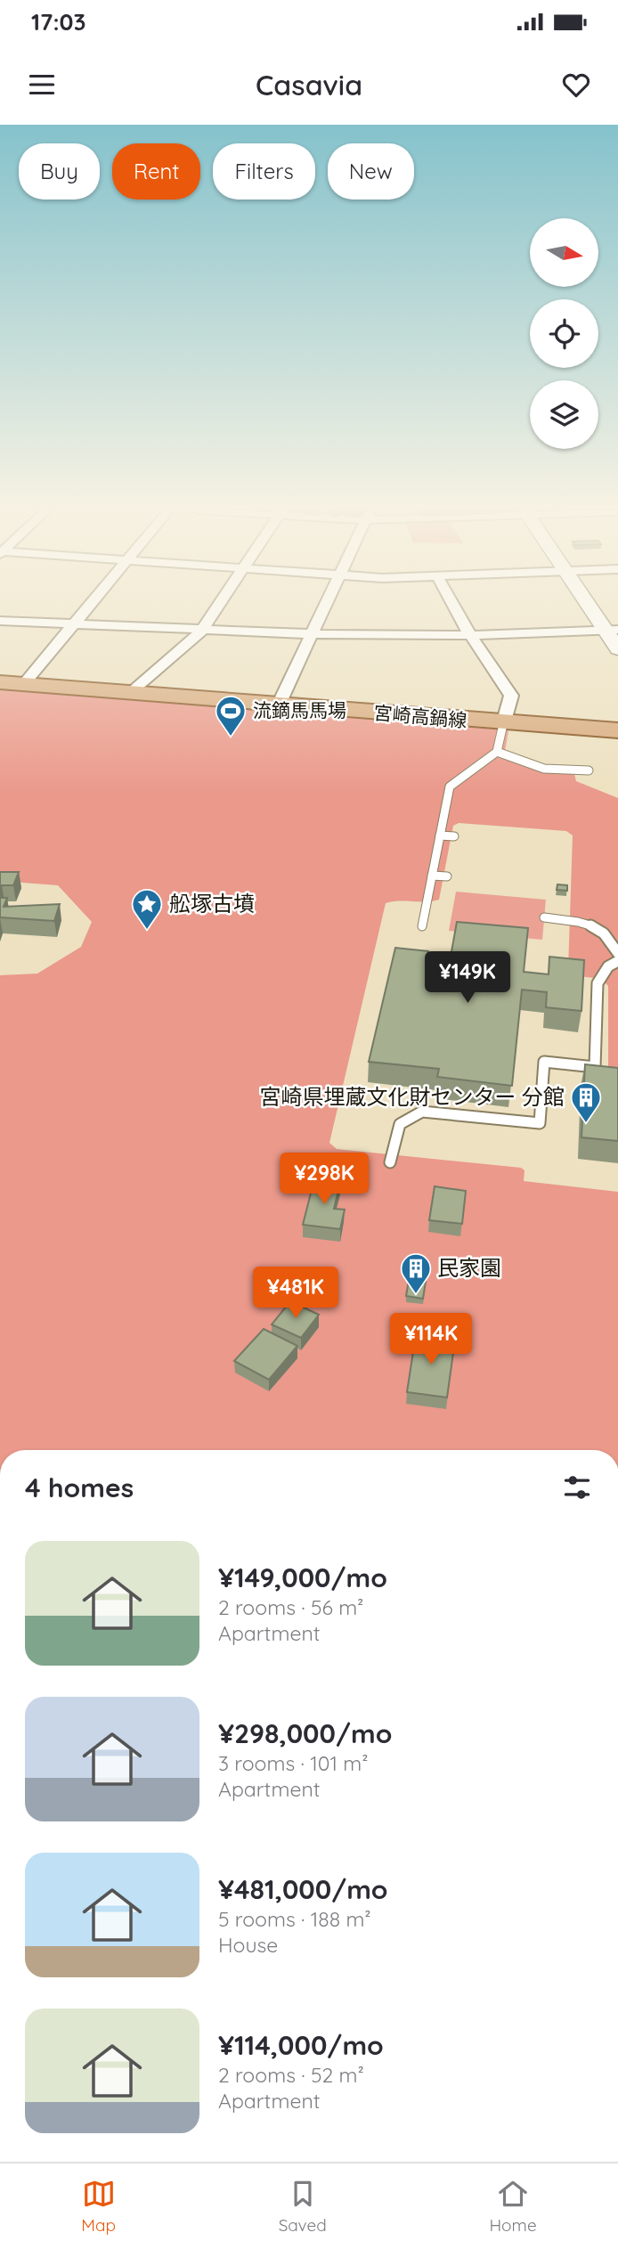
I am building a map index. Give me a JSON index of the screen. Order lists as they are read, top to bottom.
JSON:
{
  "streets": {
    "main road": ["宮崎高鍋線"]
  },
  "places": {
    "sports": ["流鏑馬馬場"],
    "place": ["舩塚古墳"],
    "building": ["宮崎県埋蔵文化財センター 分館", "民家園"]
  },
  "north": "right",
  "page": {
    "status": "17:03",
    "header": "Casavia",
    "chip": [
      "Buy",
      "Rent",
      "Filters",
      "New"
    ],
    "price": [
      "¥149K",
      "¥298K",
      "¥481K",
      "¥114K"
    ],
    "heading": "4 homes",
    "list": [
      {
        "name": "¥149,000/mo",
        "note": "2 rooms · 56 m² · Apartment"
      },
      {
        "name": "¥298,000/mo",
        "note": "3 rooms · 101 m² · Apartment"
      },
      {
        "name": "¥481,000/mo",
        "note": "5 rooms · 188 m² · House"
      },
      {
        "name": "¥114,000/mo",
        "note": "2 rooms · 52 m² · Apartment"
      }
    ],
    "tabs": ["Map", "Saved", "Home"]
  }
}
